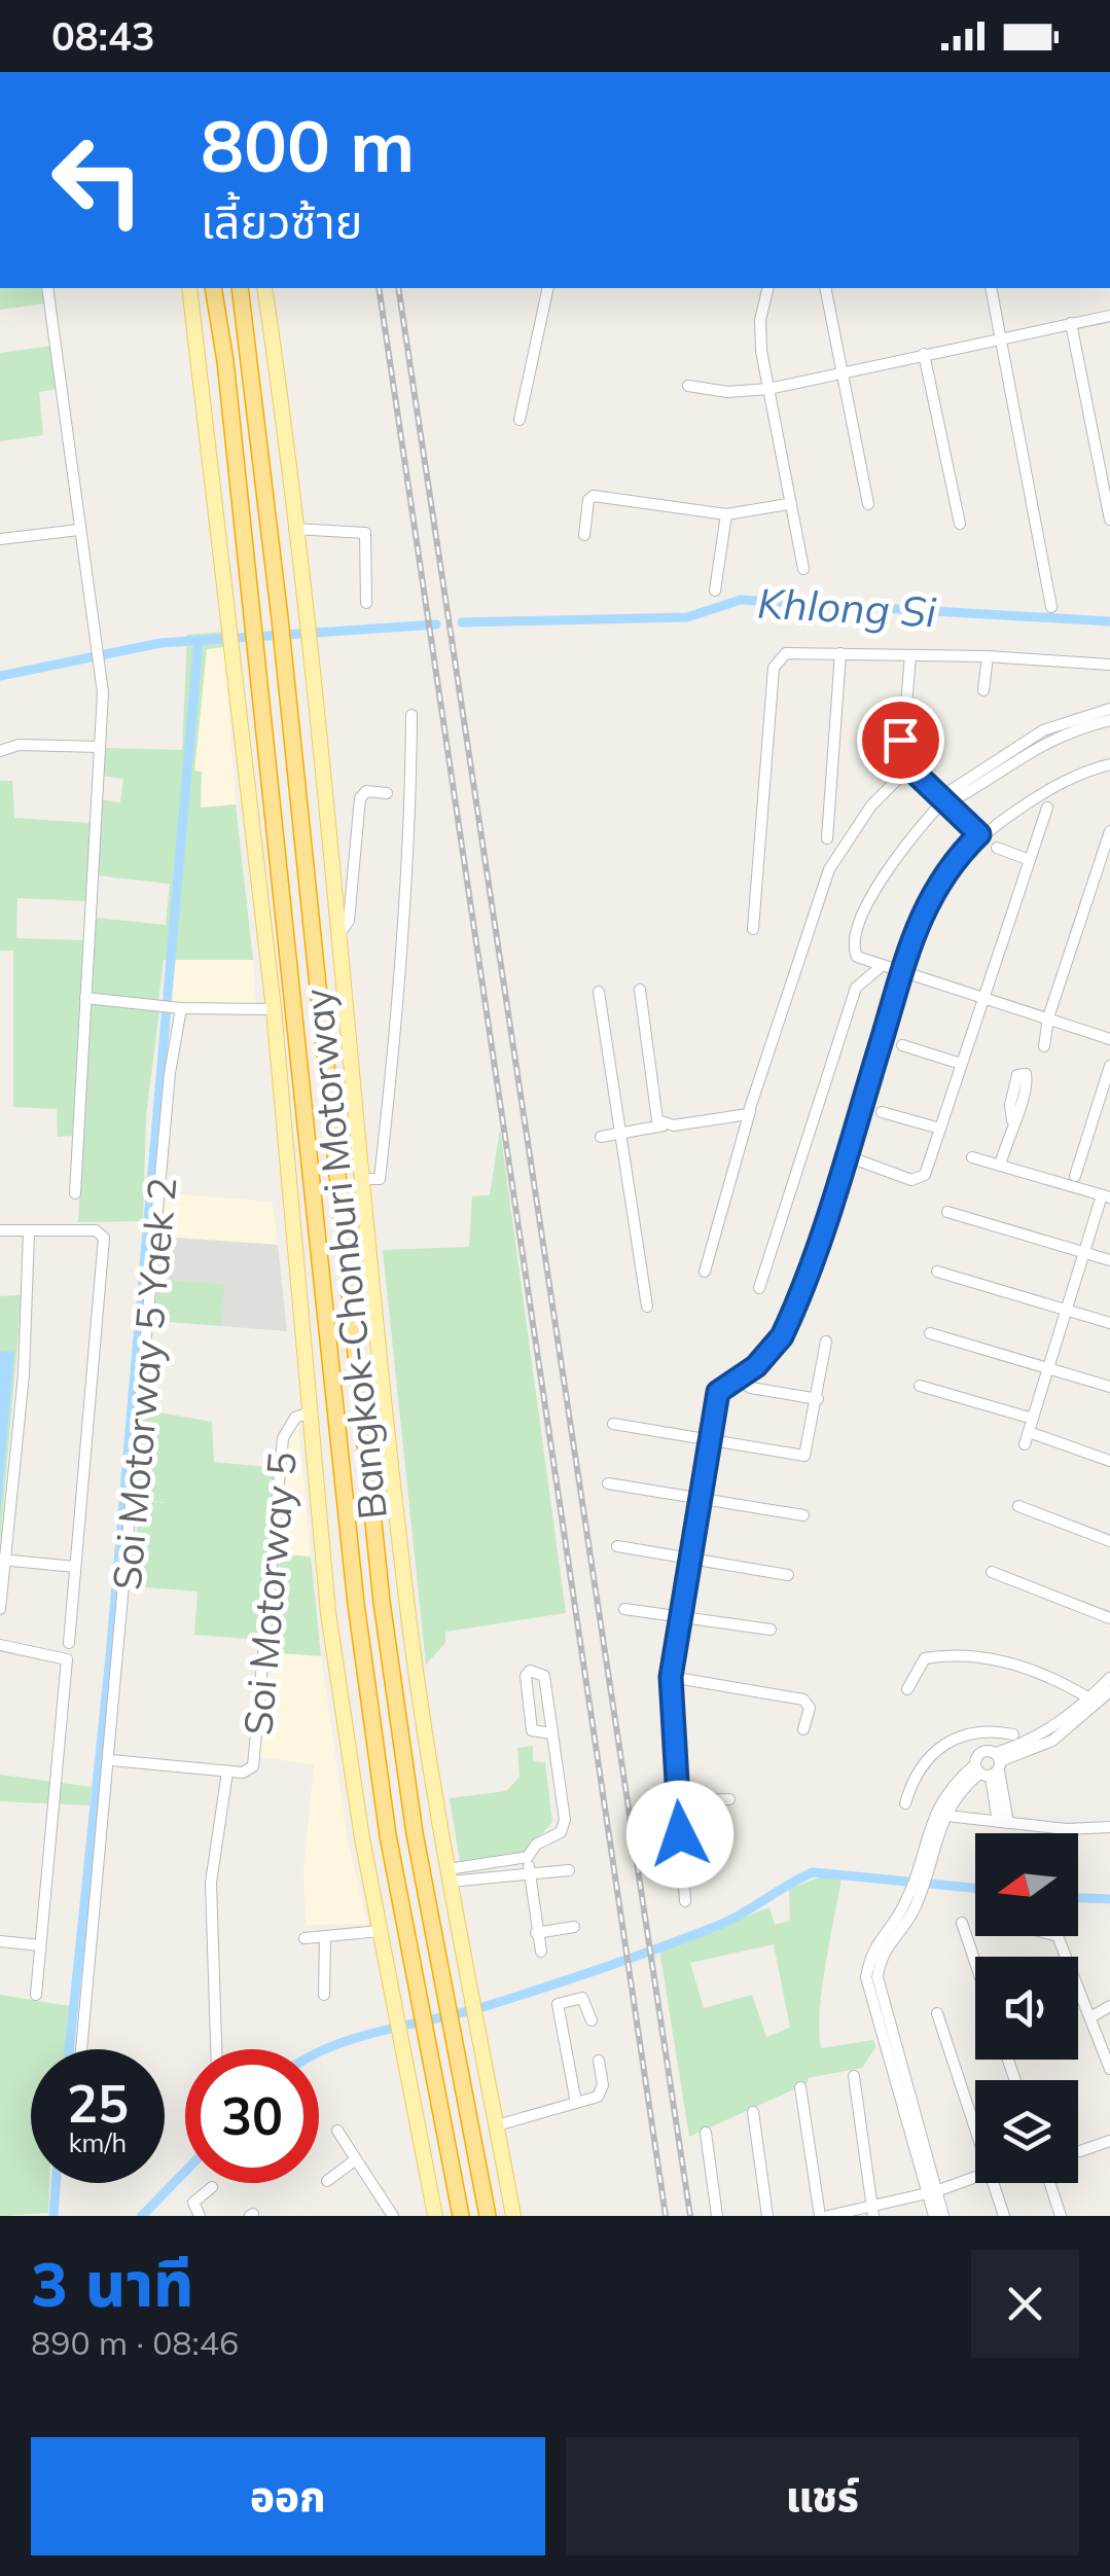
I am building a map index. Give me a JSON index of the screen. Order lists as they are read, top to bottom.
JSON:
{
  "streets": {
    "highway": ["Bangkok-Chonburi Motorway"],
    "street": ["Soi Motorway 5 Yaek 2", "Soi Motorway 5"]
  },
  "crossings": [
    ["Soi Motorway 5 Yaek 2", "Soi Motorway 5"]
  ],
  "water": ["Khlong Si"],
  "north": "left",
  "page": {
    "status": "08:43",
    "turn": ["800 m", "เลี้ยวซ้าย"],
    "speed": "25 km/h",
    "limit": "30",
    "heading": ["3 นาที", "890 m · 08:46"],
    "buttons": ["ออก", "แชร์"]
  }
}
